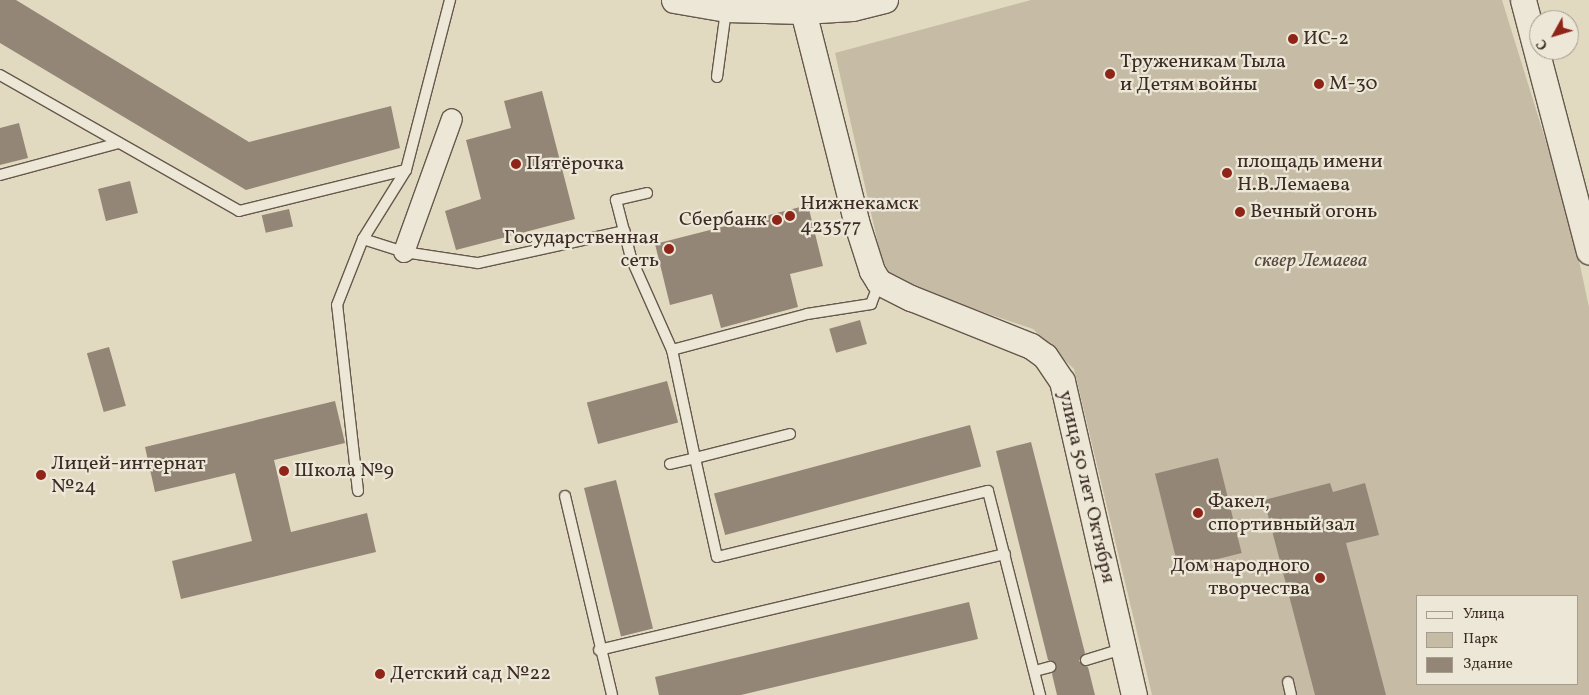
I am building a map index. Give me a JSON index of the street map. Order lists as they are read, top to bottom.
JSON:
{
  "streets": {
    "street": ["улица 50 лет Октября"]
  },
  "parks": ["сквер Лемаева"],
  "places": [
    "ИС-2",
    "Труженикам Тыла и Детям войны",
    "М-30",
    "Пятёрочка",
    "площадь имени Н.В.Лемаева",
    "Вечный огонь",
    "Нижнекамск 423577",
    "Сбербанк",
    "Государственная сеть",
    "Школа №9",
    "Лицей-интернат №24",
    "Факел, спортивный зал",
    "Дом народного творчества",
    "Детский сад №22"
  ],
  "legend": ["Улица", "Парк", "Здание"],
  "north": "bottom left"
}
